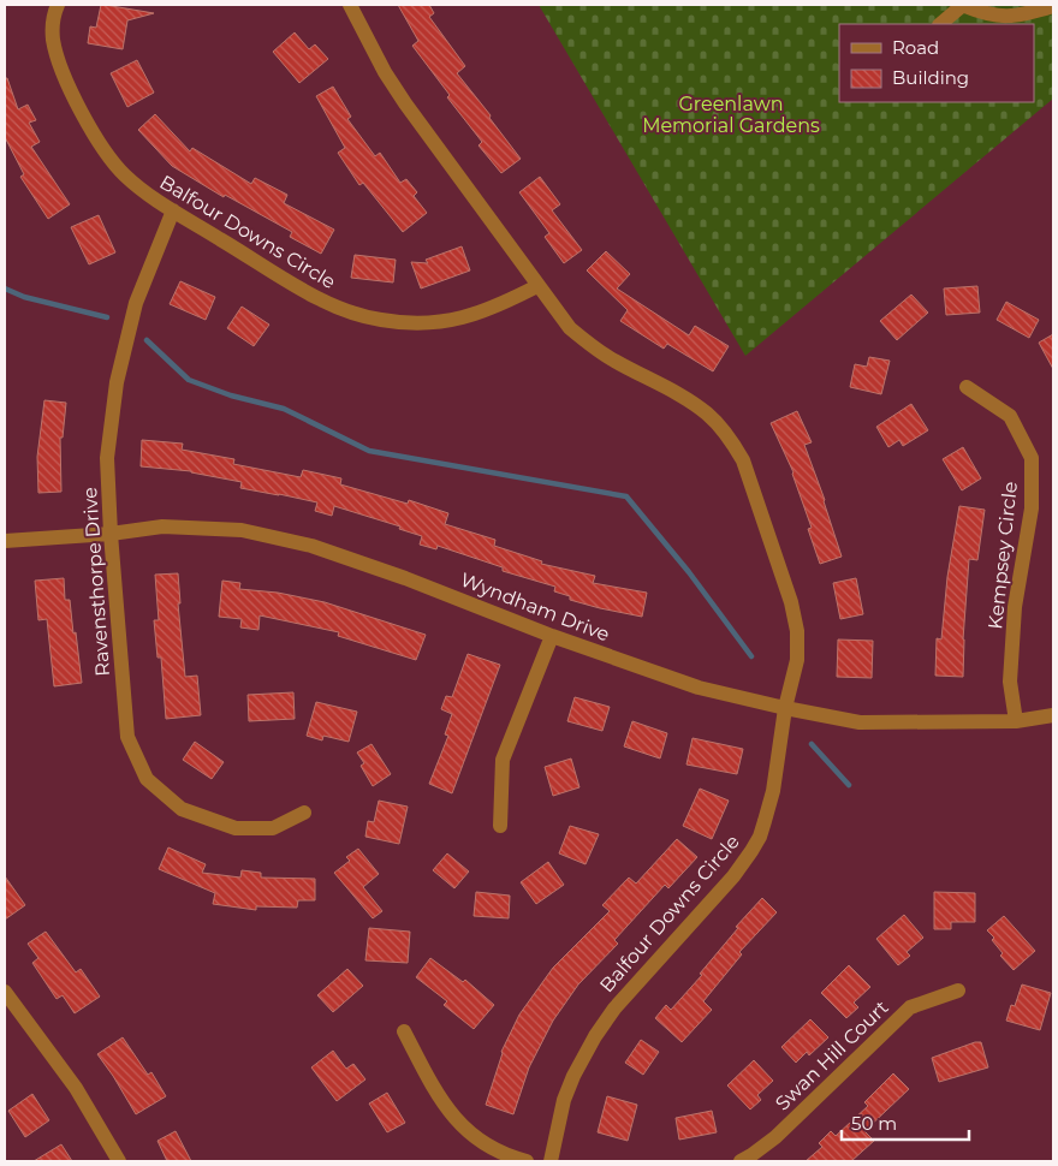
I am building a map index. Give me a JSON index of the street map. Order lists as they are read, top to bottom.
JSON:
{
  "streets": {
    "street": [
      "Balfour Downs Circle",
      "Kempsey Circle",
      "Ravensthorpe Drive",
      "Wyndham Drive",
      "Swan Hill Court"
    ]
  },
  "crossings": [
    ["Balfour Downs Circle", "Ravensthorpe Drive"],
    ["Balfour Downs Circle", "Wyndham Drive"],
    ["Kempsey Circle", "Wyndham Drive"],
    ["Ravensthorpe Drive", "Wyndham Drive"]
  ],
  "parks": ["Greenlawn Memorial Gardens"],
  "legend": ["Road", "Building"],
  "scale_bar": "50 m"
}
